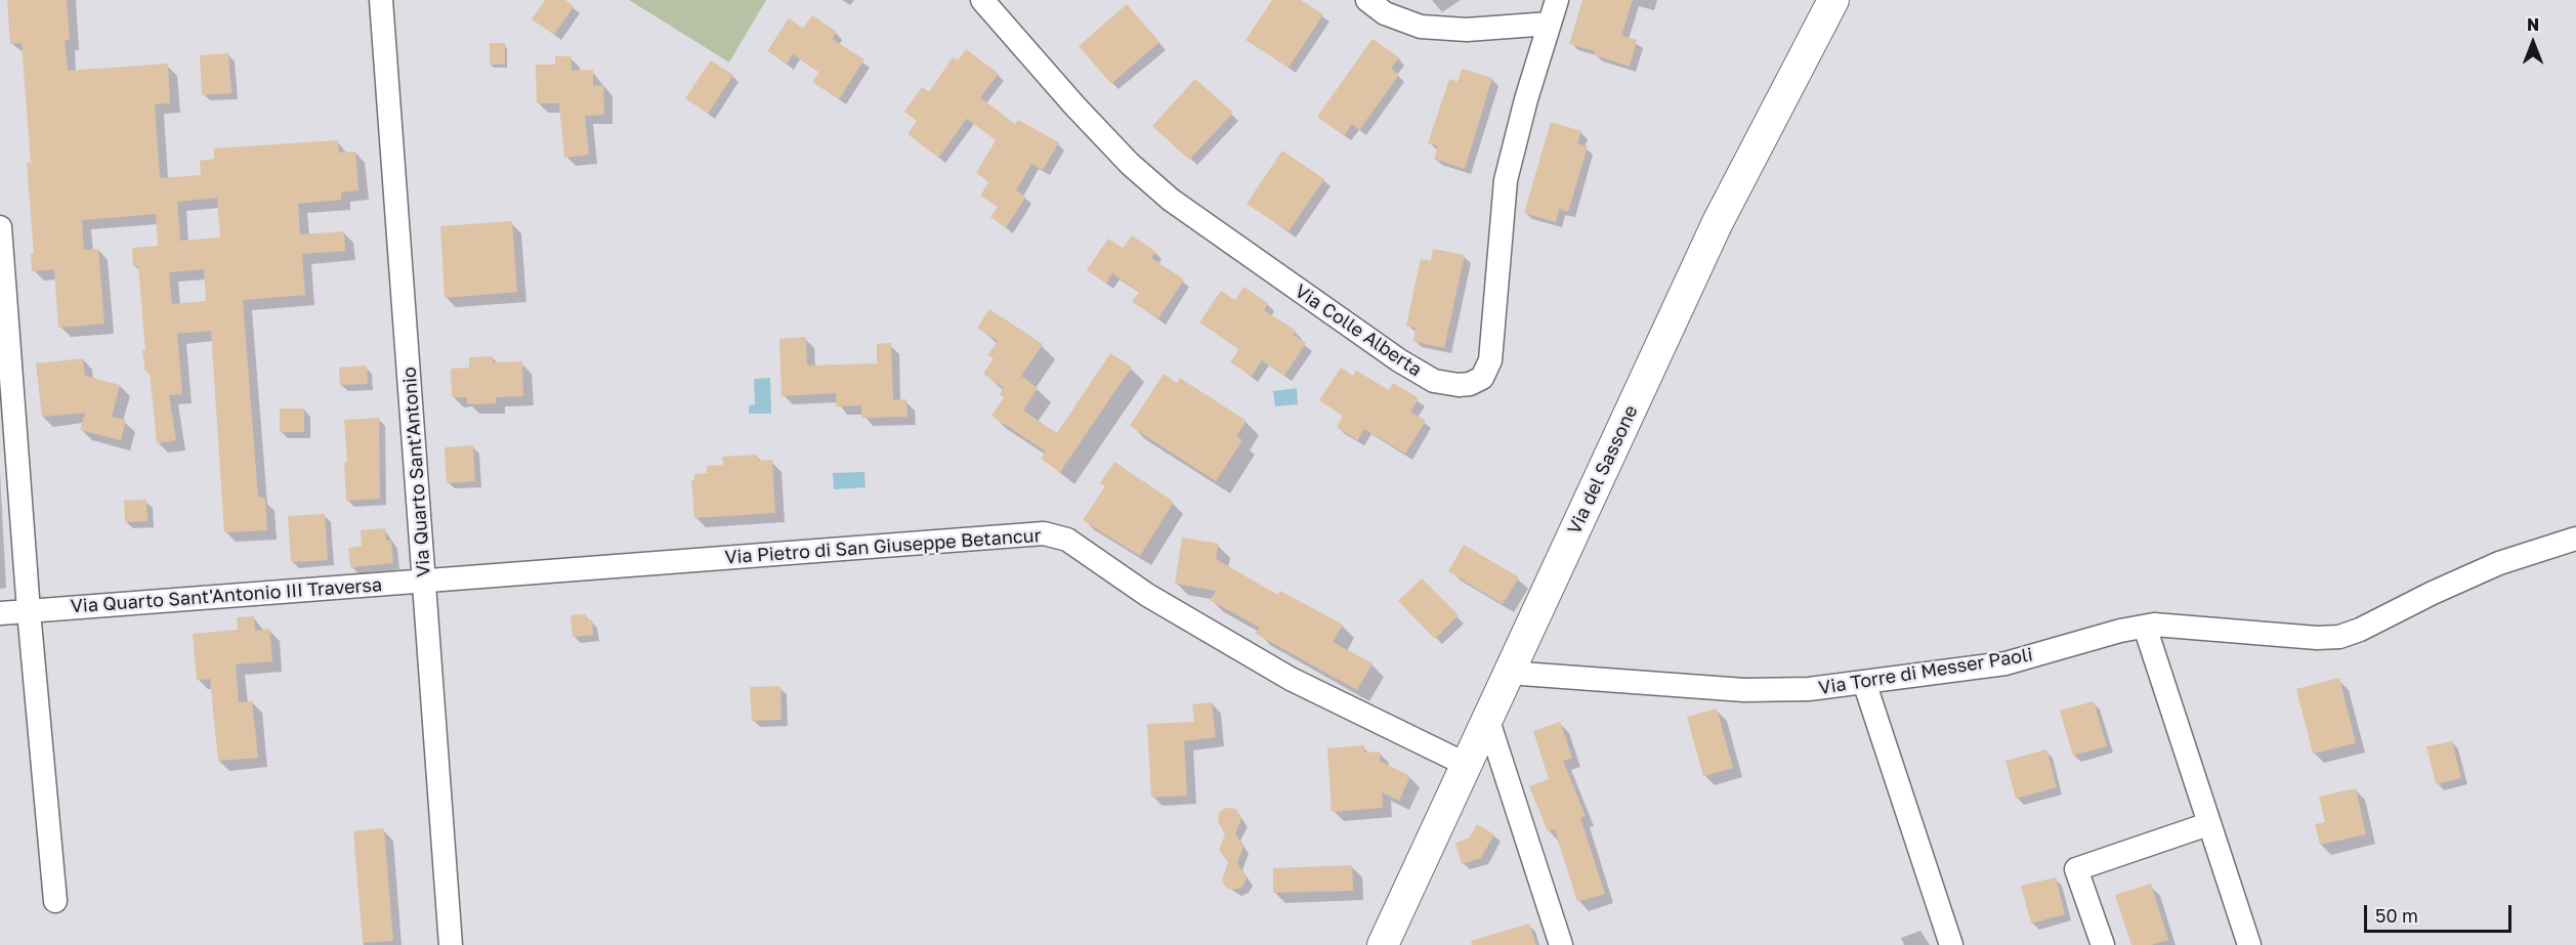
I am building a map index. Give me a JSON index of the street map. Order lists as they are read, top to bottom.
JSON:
{
  "streets": {
    "main road": ["Via del Sassone"],
    "street": [
      "Via Colle Alberta",
      "Via Quarto Sant'Antonio",
      "Via Pietro di San Giuseppe Betancur",
      "Via Quarto Sant'Antonio III Traversa",
      "Via Torre di Messer Paoli"
    ]
  },
  "crossings": [
    ["Via del Sassone", "Via Pietro di San Giuseppe Betancur"],
    ["Via del Sassone", "Via Torre di Messer Paoli"],
    ["Via Quarto Sant'Antonio", "Via Pietro di San Giuseppe Betancur"],
    ["Via Quarto Sant'Antonio", "Via Quarto Sant'Antonio III Traversa"],
    ["Via Pietro di San Giuseppe Betancur", "Via Quarto Sant'Antonio III Traversa"]
  ],
  "scale_bar": "50 m",
  "north": "top"
}
